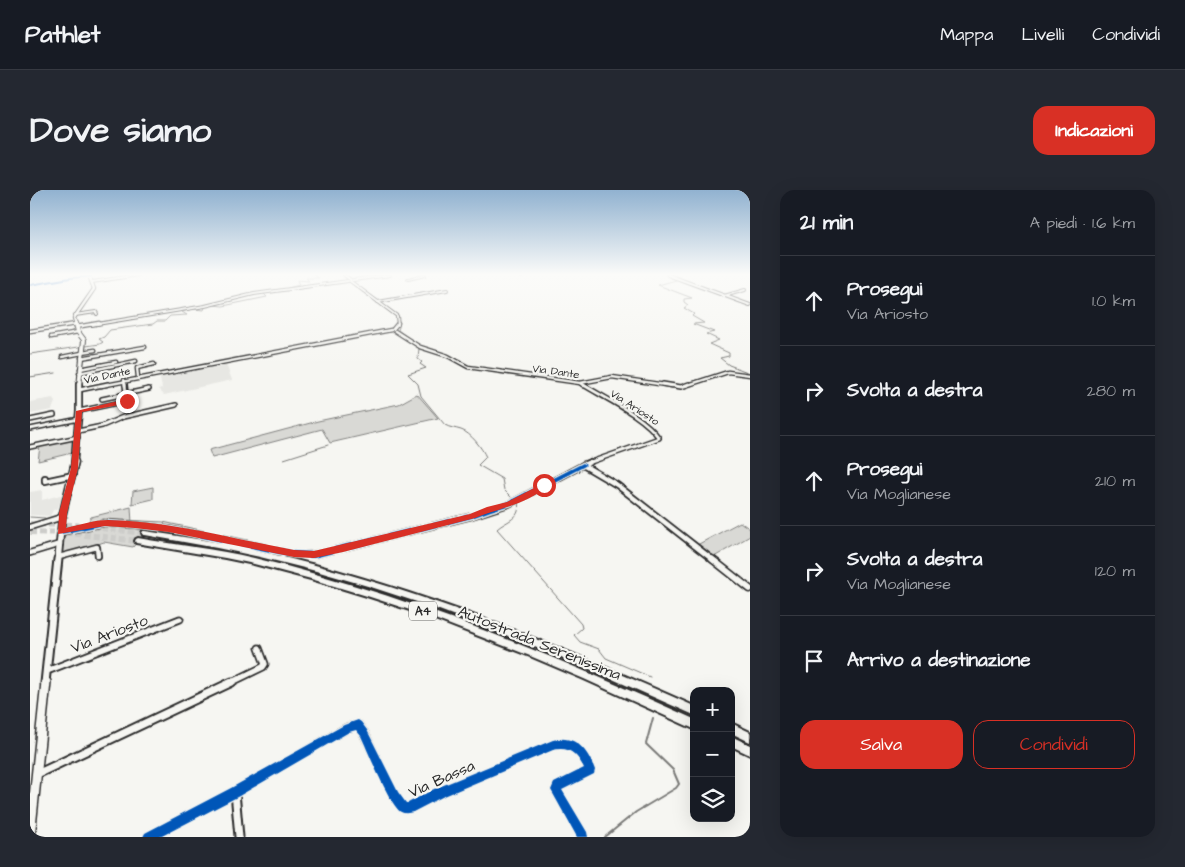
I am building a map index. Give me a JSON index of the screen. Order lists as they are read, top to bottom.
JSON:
{
  "streets": {
    "highway": ["A4", "Autostrada Serenissima"],
    "street": ["Via Dante", "Via Ariosto", "Via Bassa"]
  },
  "crossings": [
    ["Via Dante", "Via Ariosto"]
  ],
  "page": {
    "header": "Pathlet",
    "nav": ["Mappa", "Livelli", "Condividi"],
    "title": "Dove siamo",
    "buttons": [
      "Indicazioni",
      ["Salva", "Condividi"]
    ],
    "heading": ["21 min", "A piedi · 1.6 km"],
    "list": [
      ["Prosegui", "Via Ariosto", "1.0 km"],
      ["Svolta a destra", "280 m"],
      ["Prosegui", "Via Moglianese", "210 m"],
      ["Svolta a destra", "Via Moglianese", "120 m"],
      "Arrivo a destinazione"
    ],
    "map_buttons": ["+", "−"]
  }
}
